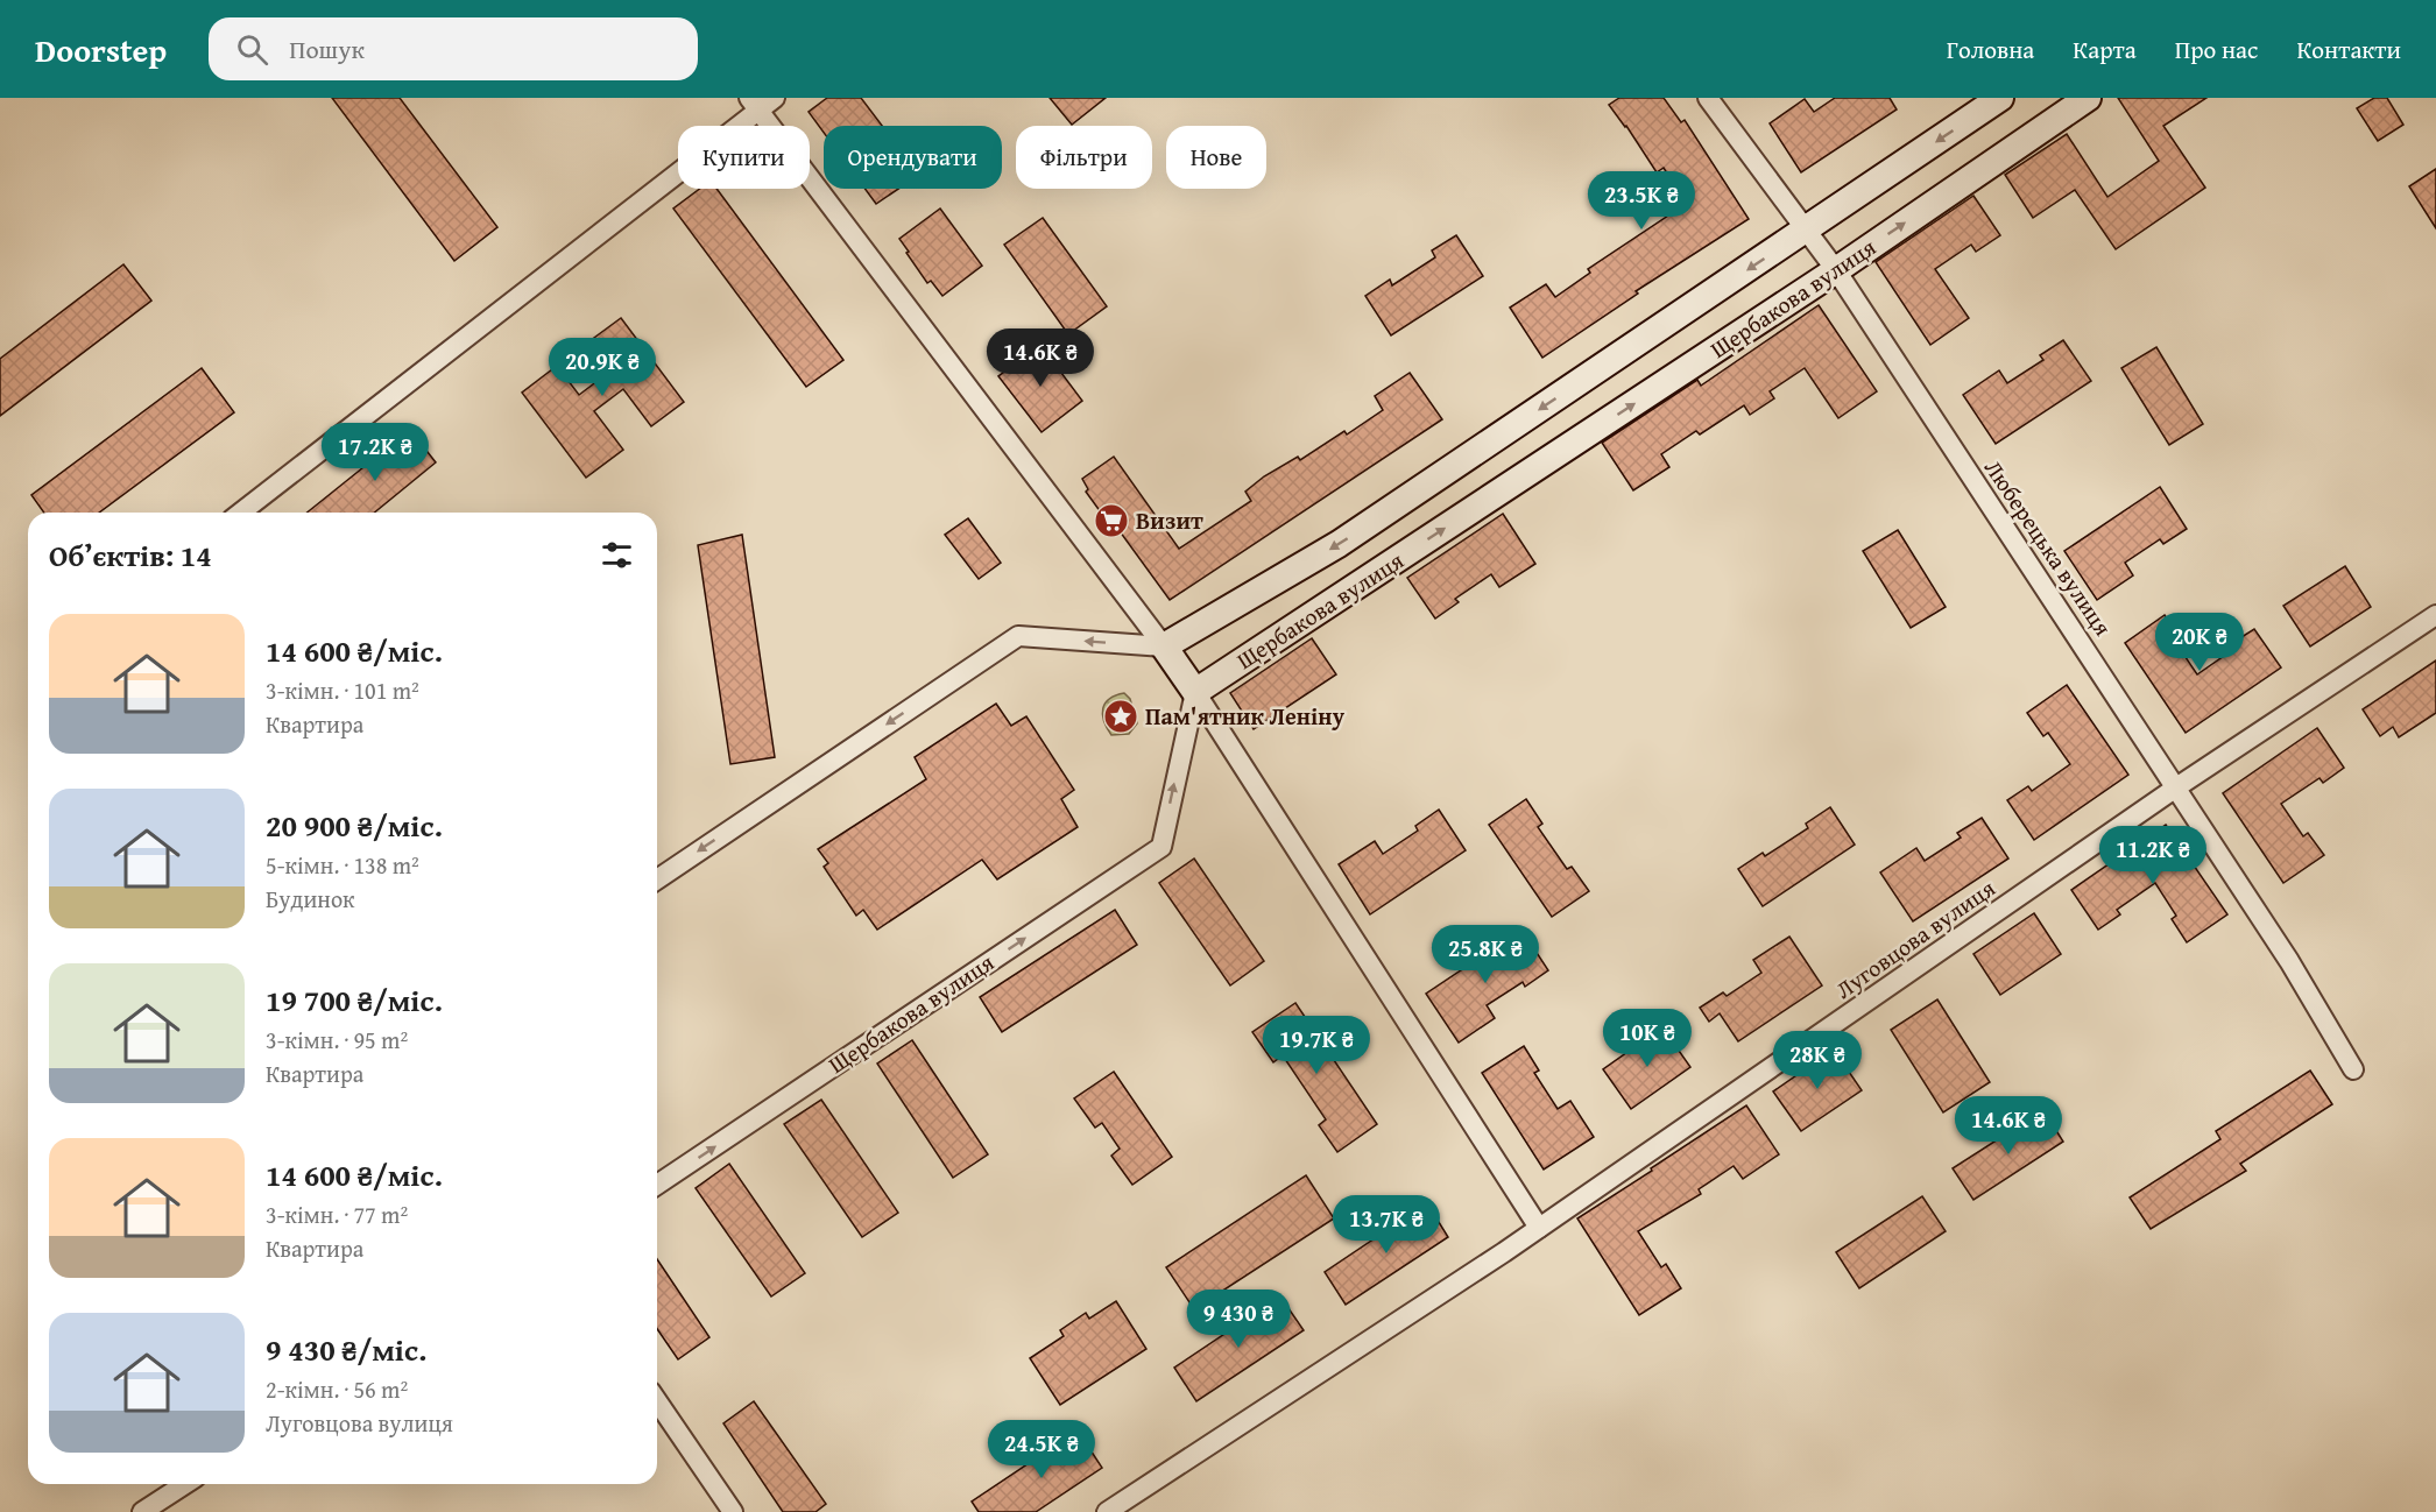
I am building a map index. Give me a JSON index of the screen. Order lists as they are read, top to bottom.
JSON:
{
  "streets": {
    "street": ["Щербакова вулиця", "Люберецька вулиця", "Луговцова вулиця"]
  },
  "crossings": [
    ["Щербакова вулиця", "Люберецька вулиця"],
    ["Люберецька вулиця", "Луговцова вулиця"]
  ],
  "places": {
    "supermarket": ["Визит"],
    "place": ["Пам'ятник Леніну"]
  },
  "page": {
    "header": "Doorstep",
    "search": "Пошук",
    "nav": [
      "Головна",
      "Карта",
      "Про нас",
      "Контакти"
    ],
    "chip": [
      "Купити",
      "Орендувати",
      "Фільтри",
      "Нове"
    ],
    "price": [
      "23.5K ₴",
      "14.6K ₴",
      "20.9K ₴",
      "17.2K ₴",
      "20K ₴",
      "11.2K ₴",
      "25.8K ₴",
      "10K ₴",
      "19.7K ₴",
      "28K ₴",
      "14.6K ₴",
      "13.7K ₴",
      "9 430 ₴",
      "24.5K ₴"
    ],
    "heading": "Об’єктів: 14",
    "list": [
      {
        "name": "14 600 ₴/міс.",
        "note": "3-кімн. · 101 m² · Квартира"
      },
      {
        "name": "20 900 ₴/міс.",
        "note": "5-кімн. · 138 m² · Будинок"
      },
      {
        "name": "19 700 ₴/міс.",
        "note": "3-кімн. · 95 m² · Квартира"
      },
      {
        "name": "14 600 ₴/міс.",
        "note": "3-кімн. · 77 m² · Квартира"
      },
      {
        "name": "9 430 ₴/міс.",
        "note": "2-кімн. · 56 m² · Луговцова вулиця"
      }
    ]
  }
}
